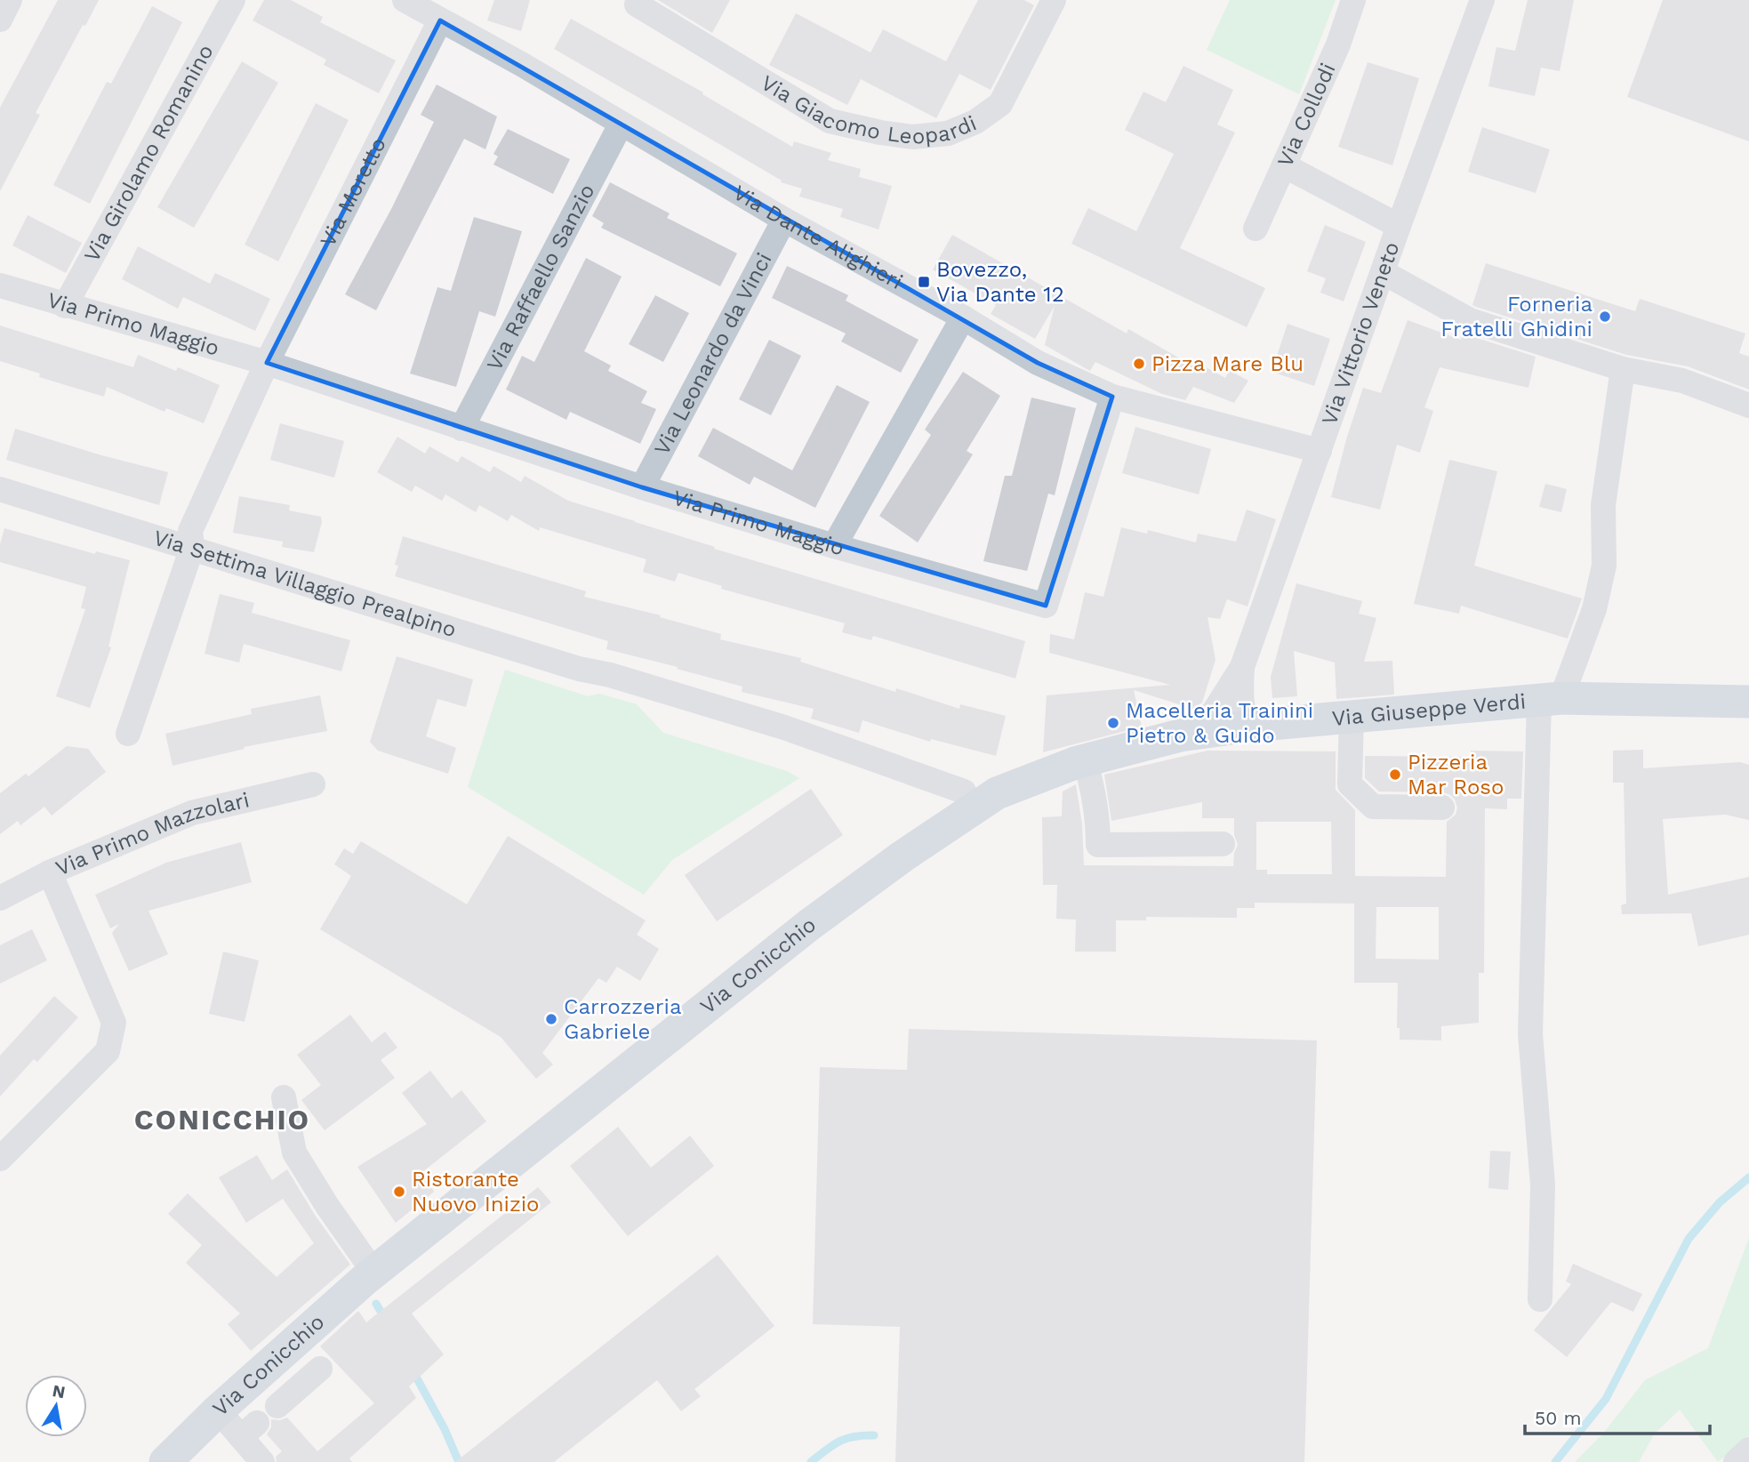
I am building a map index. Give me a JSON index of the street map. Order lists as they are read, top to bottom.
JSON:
{
  "streets": {
    "main road": ["Via Giuseppe Verdi", "Via Conicchio"],
    "street": [
      "Via Giacomo Leopardi",
      "Via Collodi",
      "Via Girolamo Romanino",
      "Via Moretto",
      "Via Dante Alighieri",
      "Via Raffaello Sanzio",
      "Via Primo Maggio",
      "Via Vittorio Veneto",
      "Via Leonardo da Vinci",
      "Via Settima Villaggio Prealpino",
      "Via Primo Mazzolari"
    ]
  },
  "crossings": [
    ["Via Girolamo Romanino", "Via Primo Maggio"],
    ["Via Moretto", "Via Dante Alighieri"],
    ["Via Moretto", "Via Primo Maggio"],
    ["Via Dante Alighieri", "Via Raffaello Sanzio"],
    ["Via Dante Alighieri", "Via Primo Maggio"],
    ["Via Dante Alighieri", "Via Vittorio Veneto"],
    ["Via Dante Alighieri", "Via Leonardo da Vinci"],
    ["Via Raffaello Sanzio", "Via Primo Maggio"],
    ["Via Primo Maggio", "Via Leonardo da Vinci"],
    ["Via Vittorio Veneto", "Via Giuseppe Verdi"],
    ["Via Settima Villaggio Prealpino", "Via Giuseppe Verdi"],
    ["Via Settima Villaggio Prealpino", "Via Conicchio"],
    ["Via Giuseppe Verdi", "Via Conicchio"]
  ],
  "districts": ["CONICCHIO"],
  "places": {
    "transit": ["Bovezzo, Via Dante 12"],
    "other": [
      "Forneria Fratelli Ghidini",
      "Pizza Mare Blu",
      "Macelleria Trainini Pietro & Guido",
      "Pizzeria Mar Roso",
      "Carrozzeria Gabriele",
      "Ristorante Nuovo Inizio"
    ]
  },
  "scale_bar": "50 m",
  "north": "top"
}
